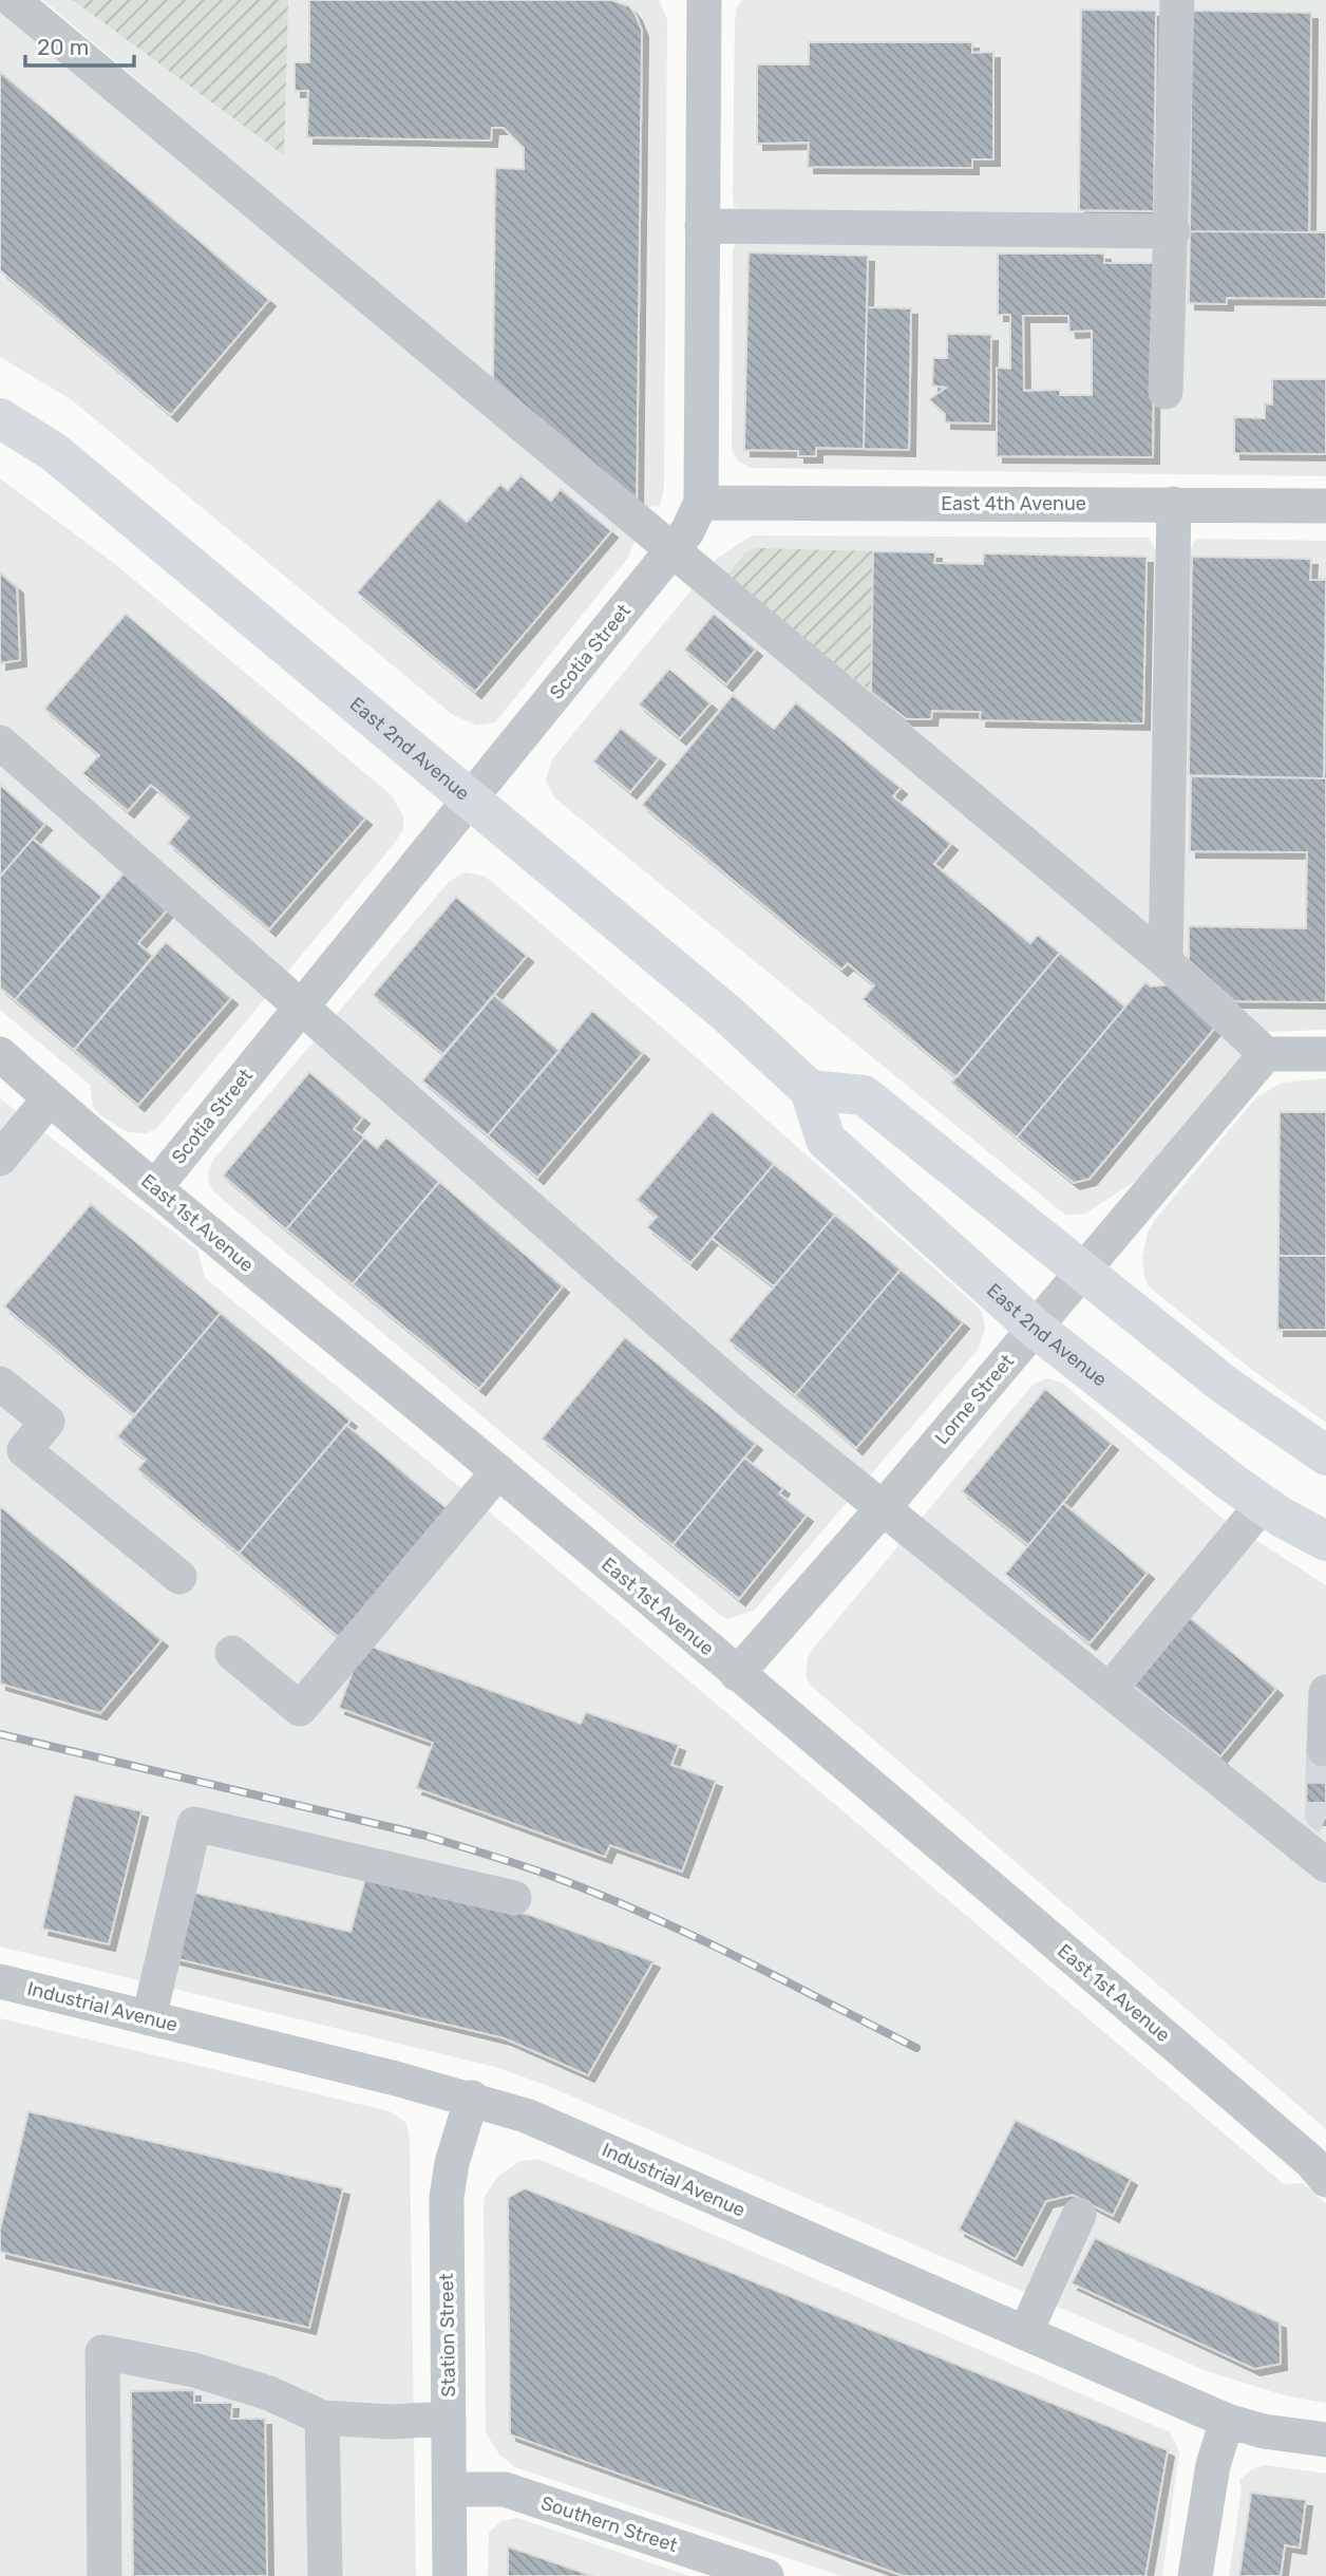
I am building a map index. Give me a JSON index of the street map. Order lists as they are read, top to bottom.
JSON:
{
  "streets": {
    "main road": ["East 2nd Avenue"],
    "street": [
      "East 4th Avenue",
      "Scotia Street",
      "East 1st Avenue",
      "Lorne Street",
      "Industrial Avenue",
      "Station Street",
      "Southern Street"
    ]
  },
  "crossings": [
    ["East 4th Avenue", "Scotia Street"],
    ["Scotia Street", "East 2nd Avenue"],
    ["Scotia Street", "East 1st Avenue"],
    ["East 2nd Avenue", "Lorne Street"],
    ["East 1st Avenue", "Lorne Street"],
    ["Industrial Avenue", "Station Street"],
    ["Station Street", "Southern Street"]
  ],
  "scale_bar": "20 m"
}
